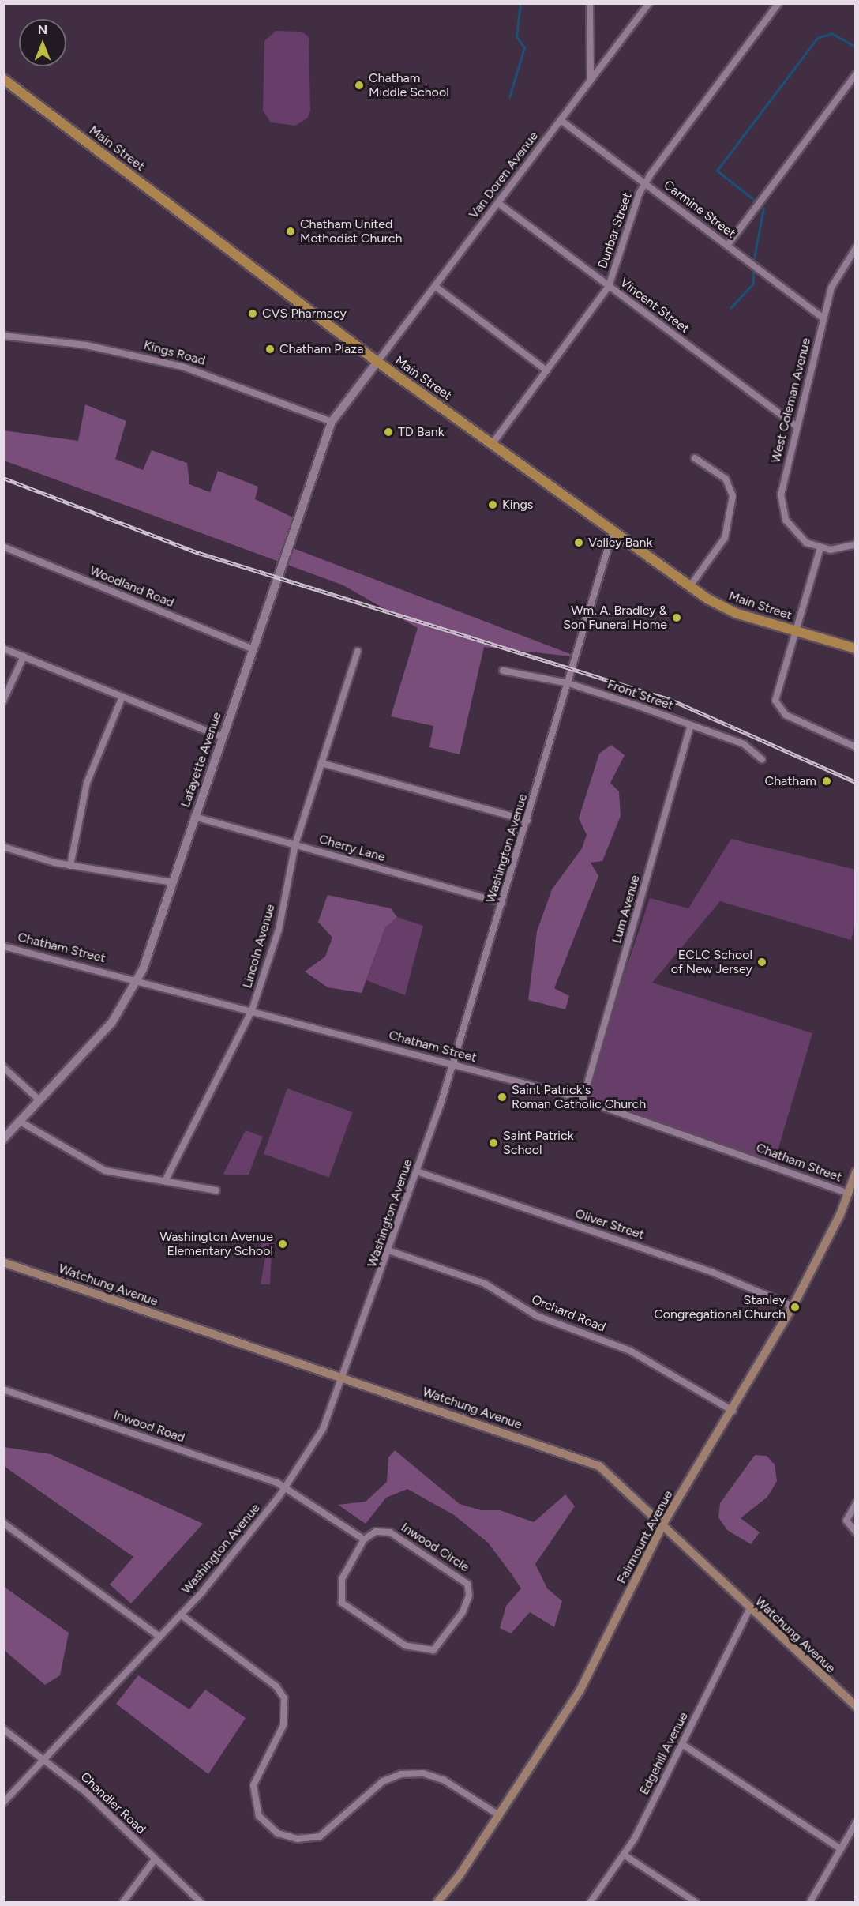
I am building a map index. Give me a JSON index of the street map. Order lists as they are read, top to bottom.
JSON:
{
  "streets": {
    "main road": ["Main Street", "Watchung Avenue", "Fairmount Avenue"],
    "street": [
      "Van Doren Avenue",
      "Carmine Street",
      "Dunbar Street",
      "Vincent Street",
      "Kings Road",
      "West Coleman Avenue",
      "Woodland Road",
      "Front Street",
      "Lafayette Avenue",
      "Cherry Lane",
      "Washington Avenue",
      "Lum Avenue",
      "Lincoln Avenue",
      "Chatham Street",
      "Oliver Street",
      "Orchard Road",
      "Inwood Road",
      "Inwood Circle",
      "Edgehill Avenue",
      "Chandler Road"
    ]
  },
  "crossings": [
    ["Main Street", "Van Doren Avenue"],
    ["Main Street", "Dunbar Street"],
    ["Main Street", "Lafayette Avenue"],
    ["Main Street", "Washington Avenue"],
    ["Van Doren Avenue", "Carmine Street"],
    ["Van Doren Avenue", "Vincent Street"],
    ["Van Doren Avenue", "Lafayette Avenue"],
    ["Carmine Street", "Dunbar Street"],
    ["Carmine Street", "West Coleman Avenue"],
    ["Dunbar Street", "Vincent Street"],
    ["Vincent Street", "West Coleman Avenue"],
    ["Kings Road", "Lafayette Avenue"],
    ["Woodland Road", "Lafayette Avenue"],
    ["Front Street", "Washington Avenue"],
    ["Front Street", "Lum Avenue"],
    ["Lafayette Avenue", "Cherry Lane"],
    ["Lafayette Avenue", "Chatham Street"],
    ["Cherry Lane", "Washington Avenue"],
    ["Cherry Lane", "Lincoln Avenue"],
    ["Washington Avenue", "Chatham Street"],
    ["Washington Avenue", "Oliver Street"],
    ["Washington Avenue", "Watchung Avenue"],
    ["Washington Avenue", "Orchard Road"],
    ["Washington Avenue", "Inwood Road"],
    ["Washington Avenue", "Chandler Road"],
    ["Lum Avenue", "Chatham Street"],
    ["Lincoln Avenue", "Chatham Street"],
    ["Chatham Street", "Fairmount Avenue"],
    ["Oliver Street", "Fairmount Avenue"],
    ["Watchung Avenue", "Fairmount Avenue"],
    ["Watchung Avenue", "Edgehill Avenue"],
    ["Orchard Road", "Fairmount Avenue"]
  ],
  "places": [
    "Chatham Middle School",
    "Chatham United Methodist Church",
    "CVS Pharmacy",
    "Chatham Plaza",
    "TD Bank",
    "Kings",
    "Valley Bank",
    "Wm. A. Bradley & Son Funeral Home",
    "Chatham",
    "ECLC School of New Jersey",
    "Saint Patrick's Roman Catholic Church",
    "Saint Patrick School",
    "Washington Avenue Elementary School",
    "Stanley Congregational Church"
  ],
  "north": "top"
}
